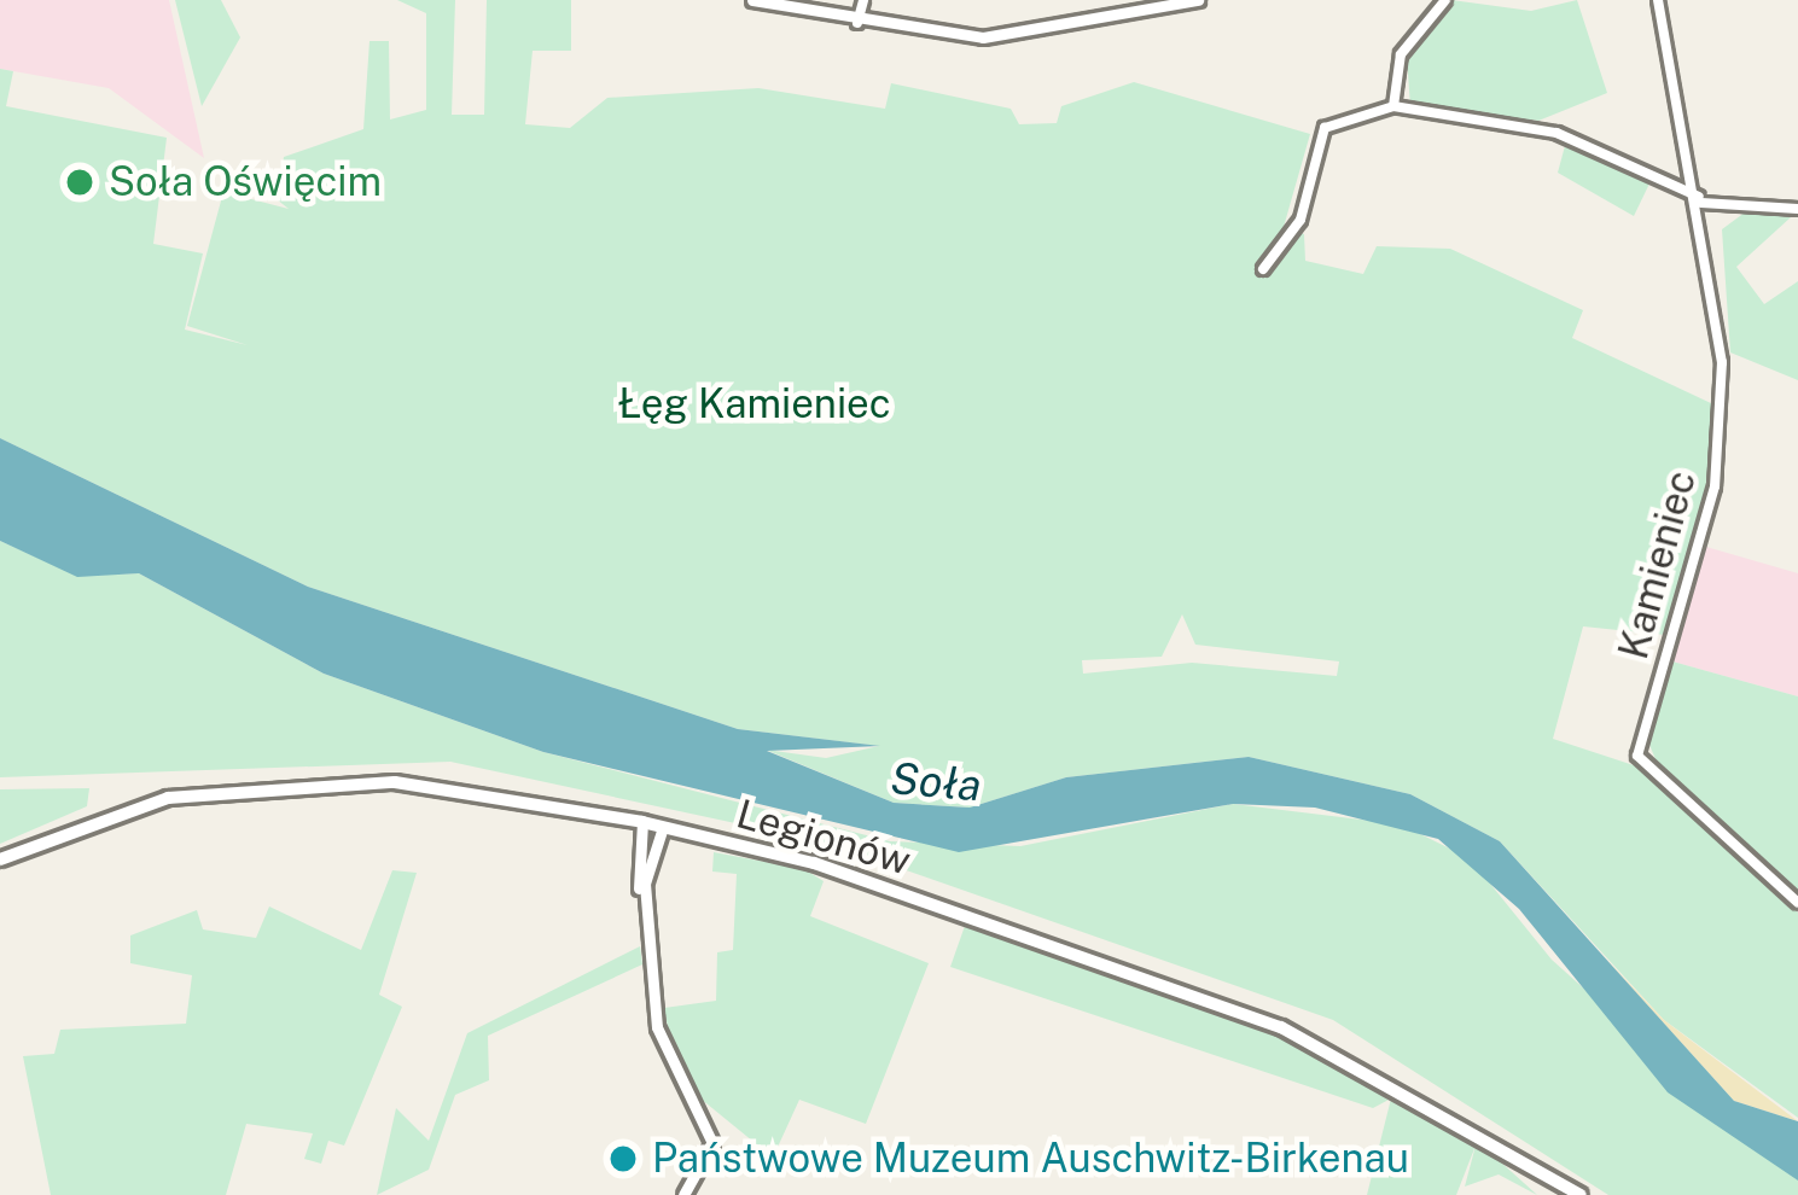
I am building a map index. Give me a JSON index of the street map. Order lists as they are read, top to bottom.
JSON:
{
  "streets": {
    "main road": ["Legionów"],
    "street": ["Kamieniec"]
  },
  "water": ["Soła"],
  "parks": ["Łęg Kamieniec"],
  "places": ["Soła Oświęcim", "Państwowe Muzeum Auschwitz-Birkenau"]
}
